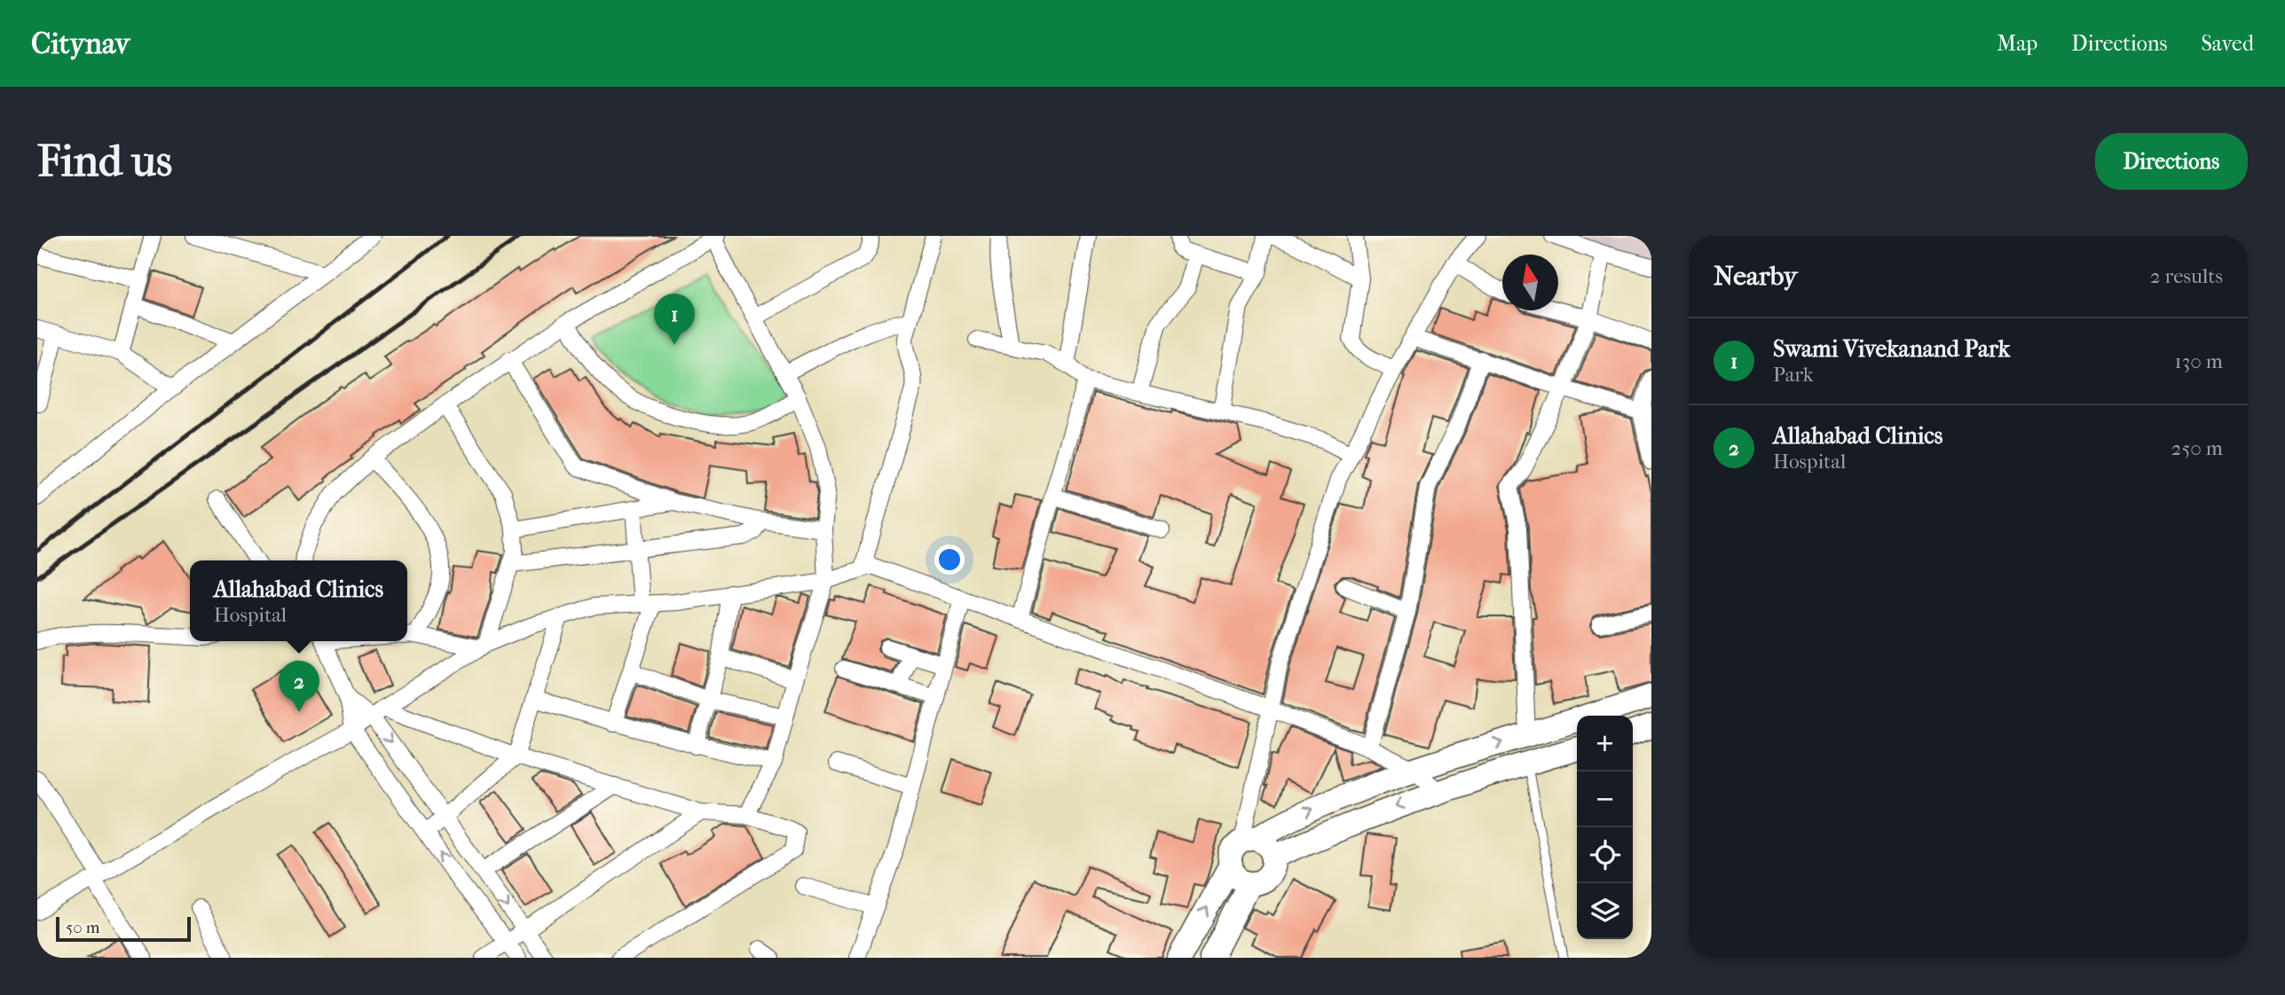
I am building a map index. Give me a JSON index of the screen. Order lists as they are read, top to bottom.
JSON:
{
  "scale_bar": "50 m",
  "north": "top",
  "page": {
    "header": "Citynav",
    "nav": ["Map", "Directions", "Saved"],
    "buttons": "Directions",
    "title": "Find us",
    "heading": ["Nearby", "2 results"],
    "pins": ["1", "2"],
    "list": [
      {
        "mark": "1",
        "name": "Swami Vivekanand Park",
        "note": "Park",
        "value": "130 m"
      },
      {
        "mark": "2",
        "name": "Allahabad Clinics",
        "note": "Hospital",
        "value": "250 m"
      }
    ],
    "popup": ["Allahabad Clinics", "Hospital"],
    "map_buttons": ["+", "−"],
    "scale": "50 m"
  }
}
